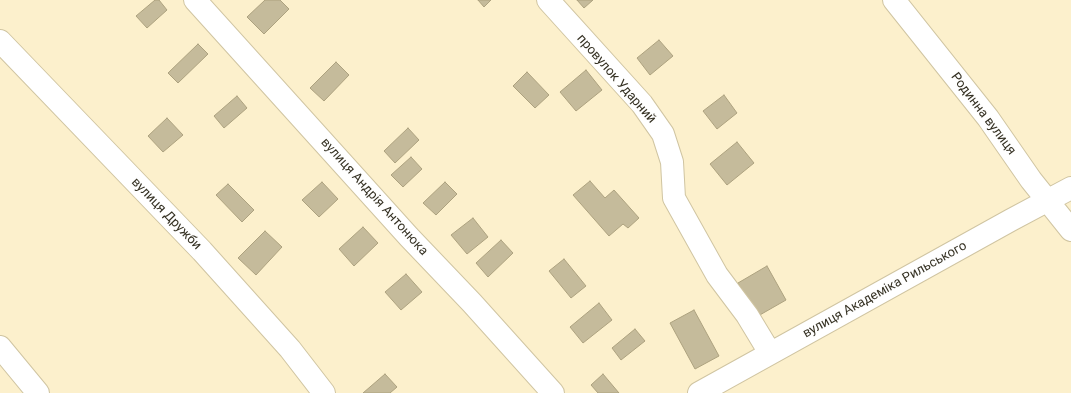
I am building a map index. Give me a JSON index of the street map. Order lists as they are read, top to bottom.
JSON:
{
  "streets": {
    "street": [
      "провулок Ударний",
      "Родинна вулиця",
      "вулиця Андрія Антонюка",
      "вулиця Дружби",
      "вулиця Академіка Рильського"
    ]
  },
  "crossings": [
    ["провулок Ударний", "вулиця Академіка Рильського"],
    ["Родинна вулиця", "вулиця Академіка Рильського"]
  ]
}
